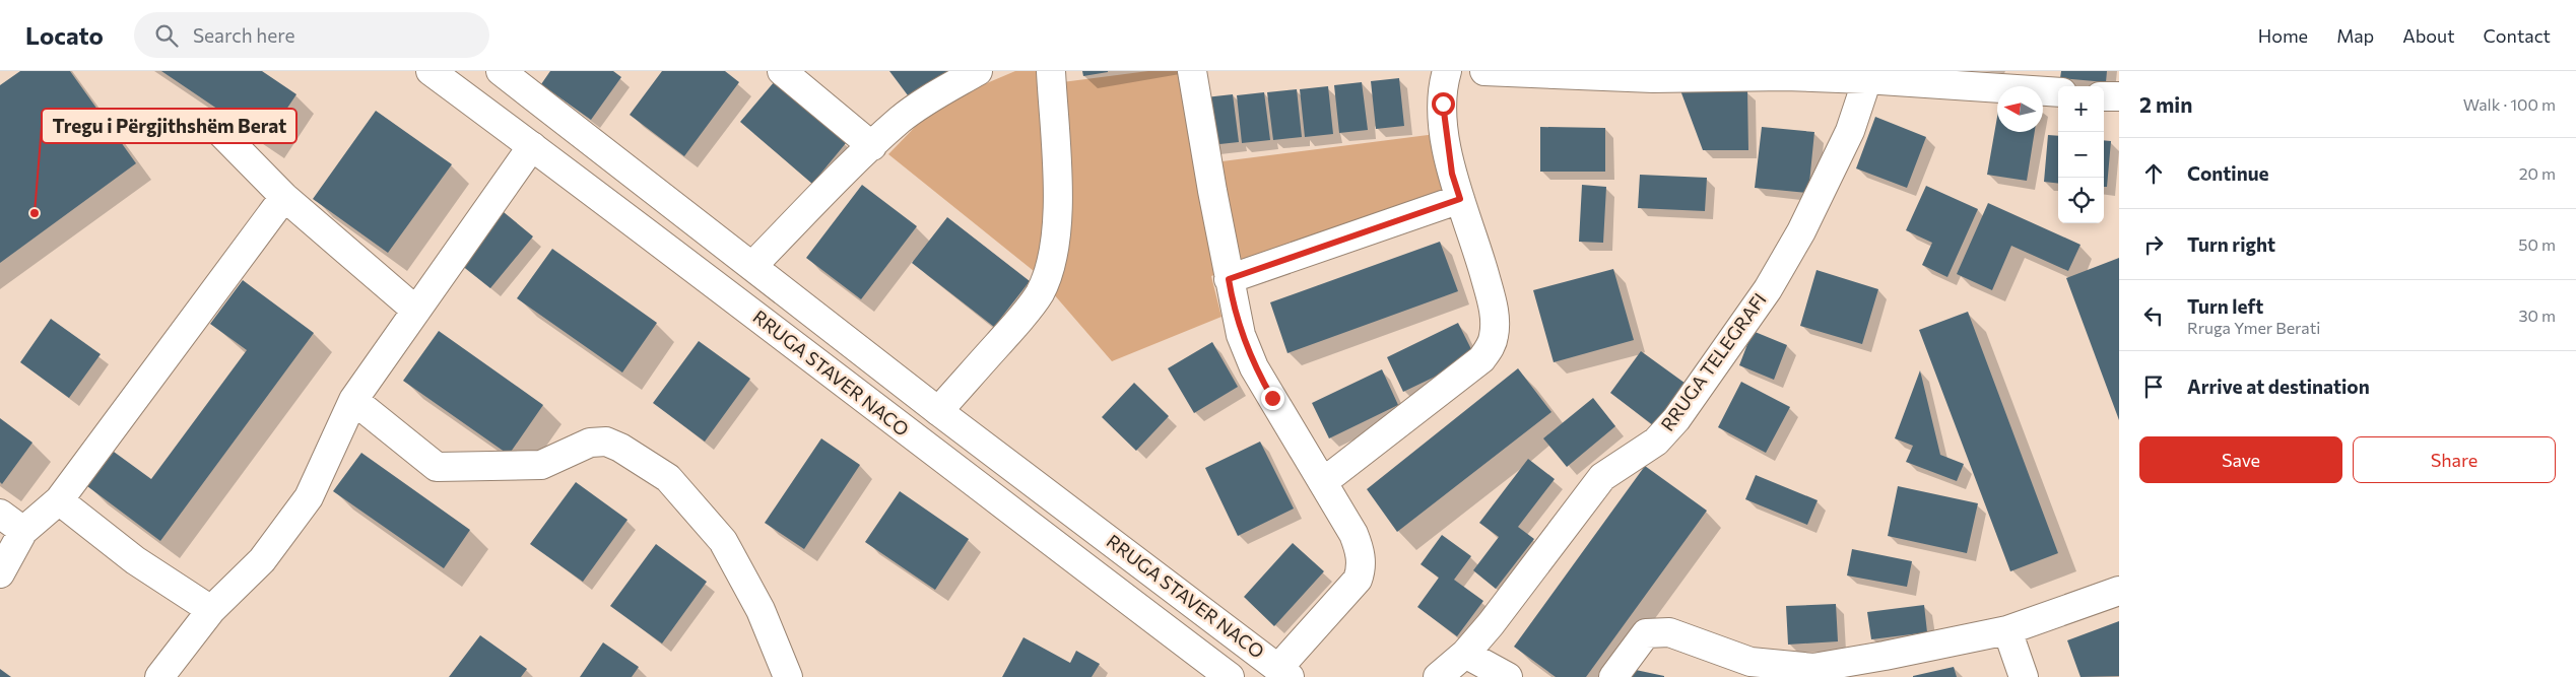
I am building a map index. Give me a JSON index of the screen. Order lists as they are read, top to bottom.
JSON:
{
  "streets": {
    "street": ["RRUGA TELEGRAFI", "RRUGA STAVER NACO"]
  },
  "places": ["Tregu i Përgjithshëm Berat"],
  "north": "left",
  "page": {
    "header": "Locato",
    "search": "Search here",
    "nav": [
      "Home",
      "Map",
      "About",
      "Contact"
    ],
    "heading": ["2 min", "Walk · 100 m"],
    "map_buttons": ["+", "−"],
    "list": [
      ["Continue", "20 m"],
      ["Turn right", "50 m"],
      ["Turn left", "Rruga Ymer Berati", "30 m"],
      "Arrive at destination"
    ],
    "buttons": ["Save", "Share"]
  }
}
